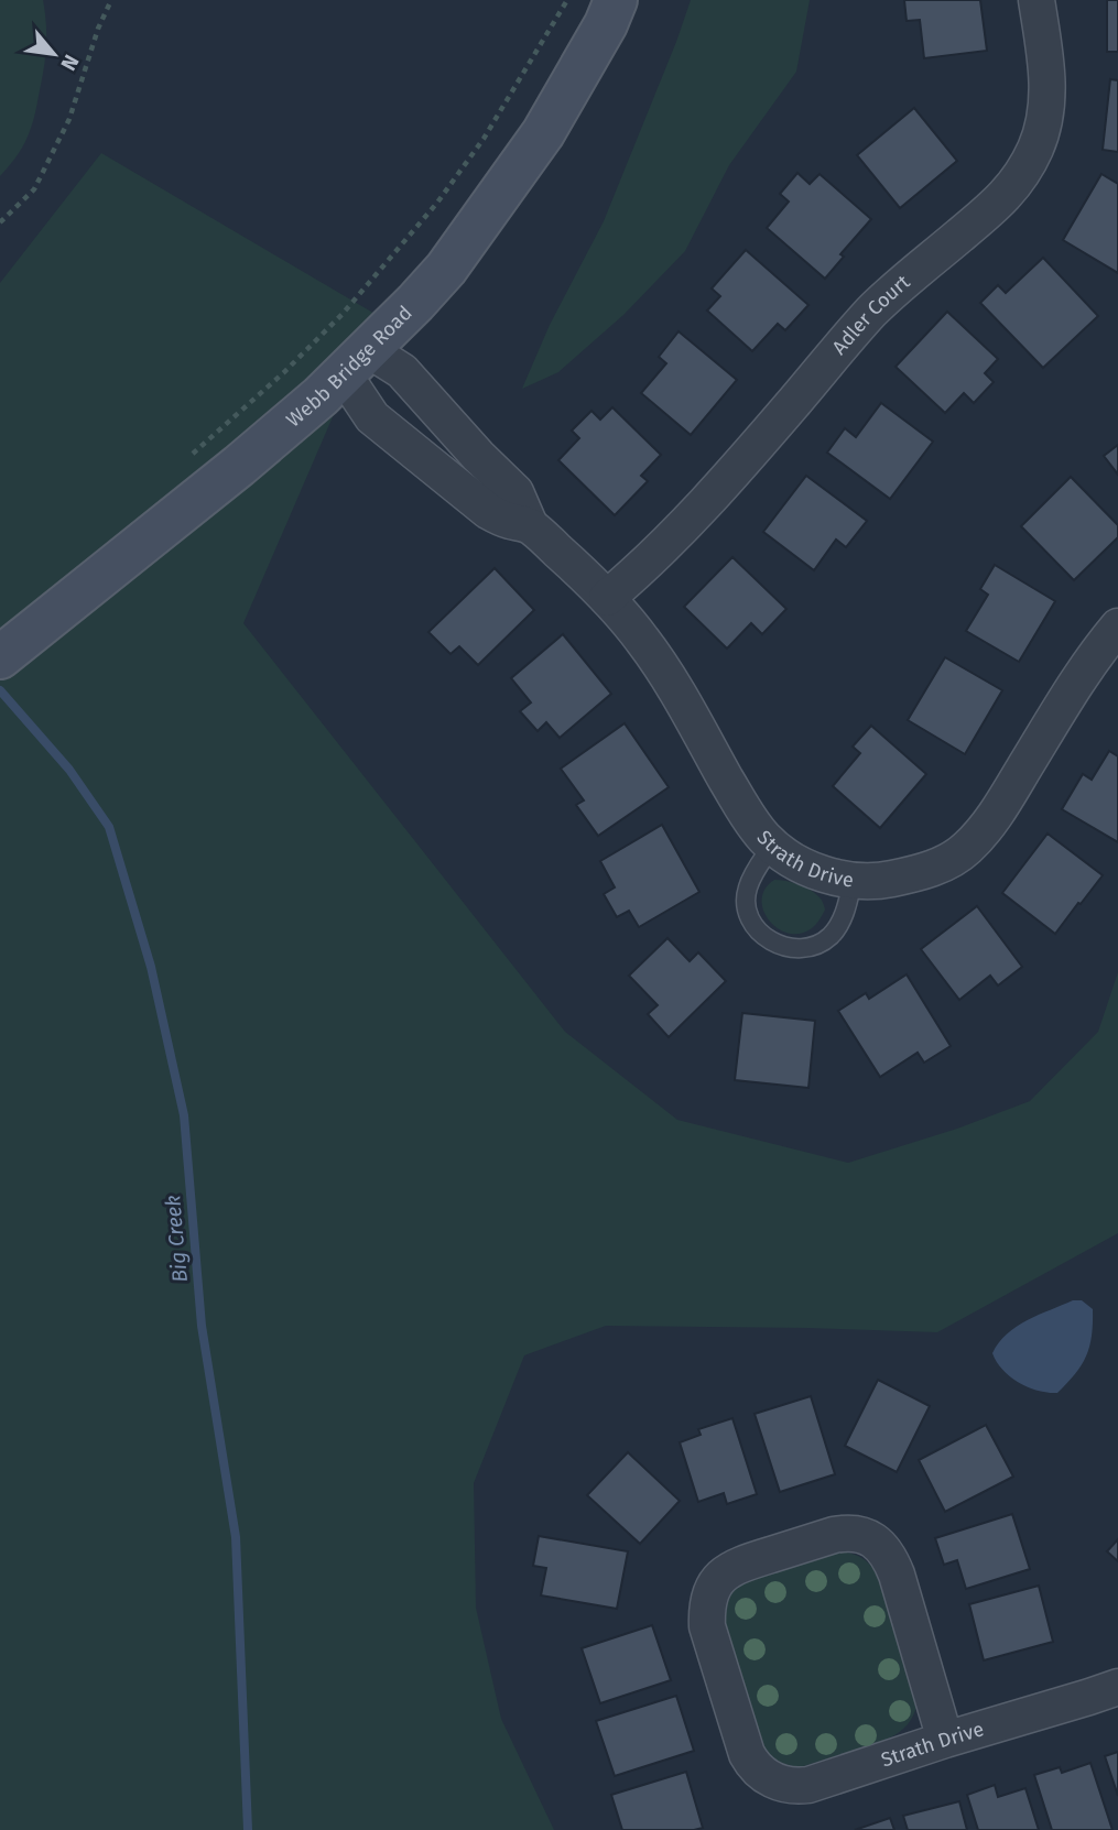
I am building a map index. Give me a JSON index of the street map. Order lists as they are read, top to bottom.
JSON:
{
  "streets": {
    "street": ["Adler Court", "Webb Bridge Road", "Strath Drive"]
  },
  "crossings": [
    ["Adler Court", "Strath Drive"],
    ["Webb Bridge Road", "Strath Drive"]
  ],
  "water": ["Big Creek"],
  "north": "bottom right"
}
